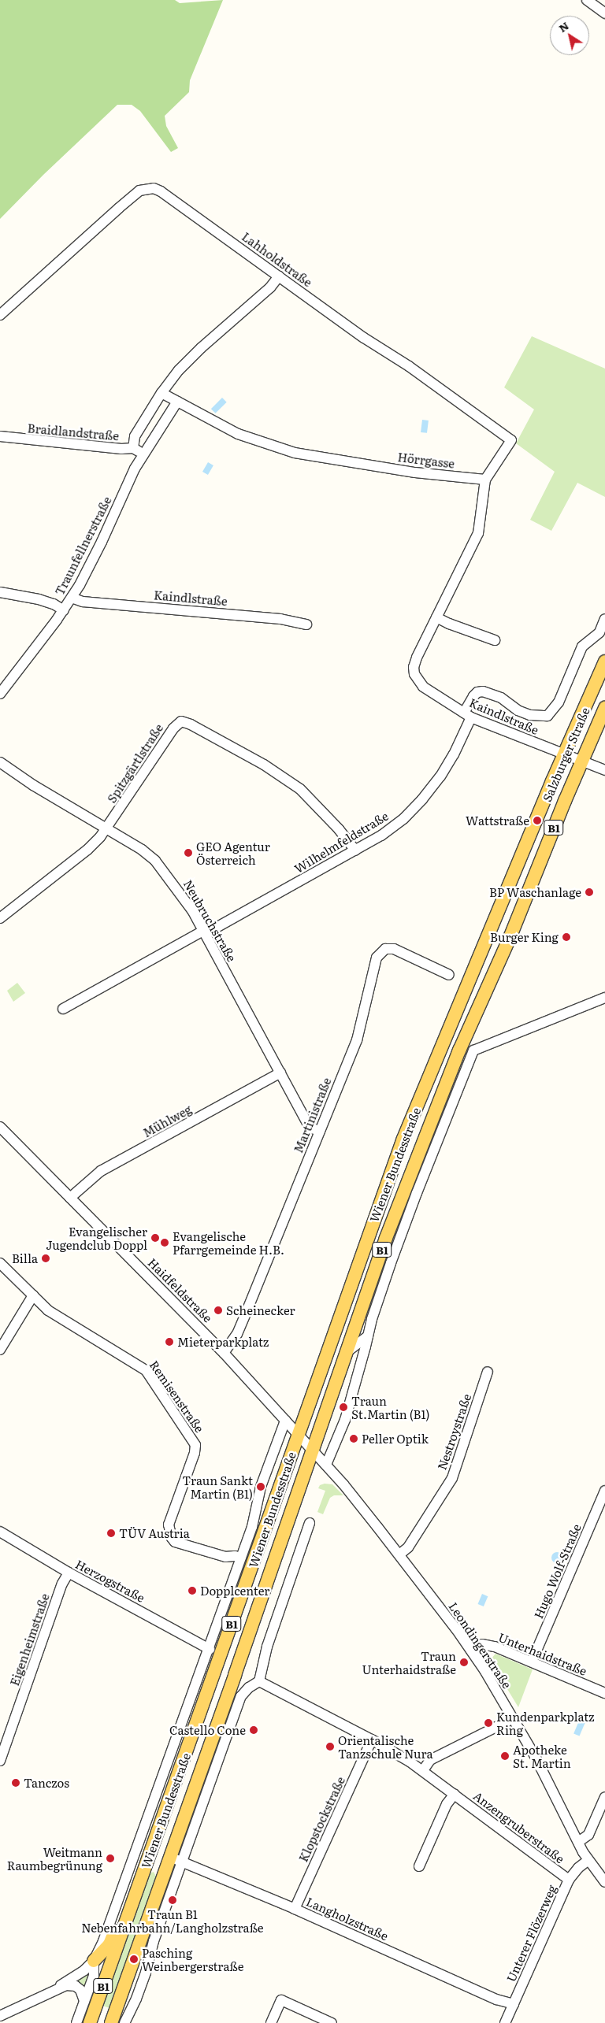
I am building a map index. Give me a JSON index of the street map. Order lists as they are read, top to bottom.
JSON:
{
  "streets": {
    "main road": ["Salzburger Straße", "B1", "Wiener Bundesstraße"],
    "street": [
      "Lahholdstraße",
      "Braidlandstraße",
      "Hörrgasse",
      "Traunfellnerstraße",
      "Kaindlstraße",
      "Spitzgärtlstraße",
      "Wilhelmfeldstraße",
      "Neubruchstraße",
      "Martinistraße",
      "Mühlweg",
      "Haidfeldstraße",
      "Remisenstraße",
      "Nestroystraße",
      "Hugo Wolf-Straße",
      "Herzogstraße",
      "Eigenheimstraße",
      "Leondingerstraße",
      "Unterhaidstraße",
      "Klopstockstraße",
      "Anzengruberstraße",
      "Langholzstraße",
      "Unterer Flözerweg"
    ]
  },
  "crossings": [
    ["Lahholdstraße", "Hörrgasse"],
    ["Braidlandstraße", "Traunfellnerstraße"],
    ["Hörrgasse", "Traunfellnerstraße"],
    ["Traunfellnerstraße", "Kaindlstraße"],
    ["Kaindlstraße", "Salzburger Straße"],
    ["Kaindlstraße", "Wilhelmfeldstraße"],
    ["Salzburger Straße", "Wiener Bundesstraße"],
    ["Spitzgärtlstraße", "Wilhelmfeldstraße"],
    ["Spitzgärtlstraße", "Neubruchstraße"],
    ["Wilhelmfeldstraße", "Neubruchstraße"],
    ["Neubruchstraße", "Martinistraße"],
    ["Neubruchstraße", "Mühlweg"],
    ["Martinistraße", "Haidfeldstraße"],
    ["Mühlweg", "Haidfeldstraße"],
    ["Wiener Bundesstraße", "Haidfeldstraße"],
    ["Wiener Bundesstraße", "Remisenstraße"],
    ["Wiener Bundesstraße", "Herzogstraße"],
    ["Wiener Bundesstraße", "Leondingerstraße"],
    ["Wiener Bundesstraße", "Anzengruberstraße"],
    ["Wiener Bundesstraße", "Langholzstraße"],
    ["Haidfeldstraße", "Leondingerstraße"],
    ["Nestroystraße", "Leondingerstraße"],
    ["Hugo Wolf-Straße", "Unterhaidstraße"],
    ["Herzogstraße", "Eigenheimstraße"],
    ["Leondingerstraße", "Unterhaidstraße"],
    ["Leondingerstraße", "Unterer Flözerweg"],
    ["Klopstockstraße", "Anzengruberstraße"],
    ["Klopstockstraße", "Langholzstraße"],
    ["Anzengruberstraße", "Unterer Flözerweg"],
    ["Langholzstraße", "Unterer Flözerweg"]
  ],
  "places": [
    "Wattstraße",
    "GEO Agentur Österreich",
    "BP Waschanlage",
    "Burger King",
    "Evangelischer Jugendclub Doppl",
    "Evangelische Pfarrgemeinde H.B.",
    "Billa",
    "Scheinecker",
    "Mieterparkplatz",
    "Traun St.Martin (B1)",
    "Peller Optik",
    "Traun Sankt Martin (B1)",
    "TÜV Austria",
    "Dopplcenter",
    "Traun Unterhaidstraße",
    "Kundenparkplatz Ring",
    "Castello Cone",
    "Orientalische Tanzschule Nura",
    "Apotheke St. Martin",
    "Tanczos",
    "Weitmann Raumbegrünung",
    "Traun B1 Nebenfahrbahn/Langholzstraße",
    "Pasching Weinbergerstraße"
  ],
  "north": "top left"
}
